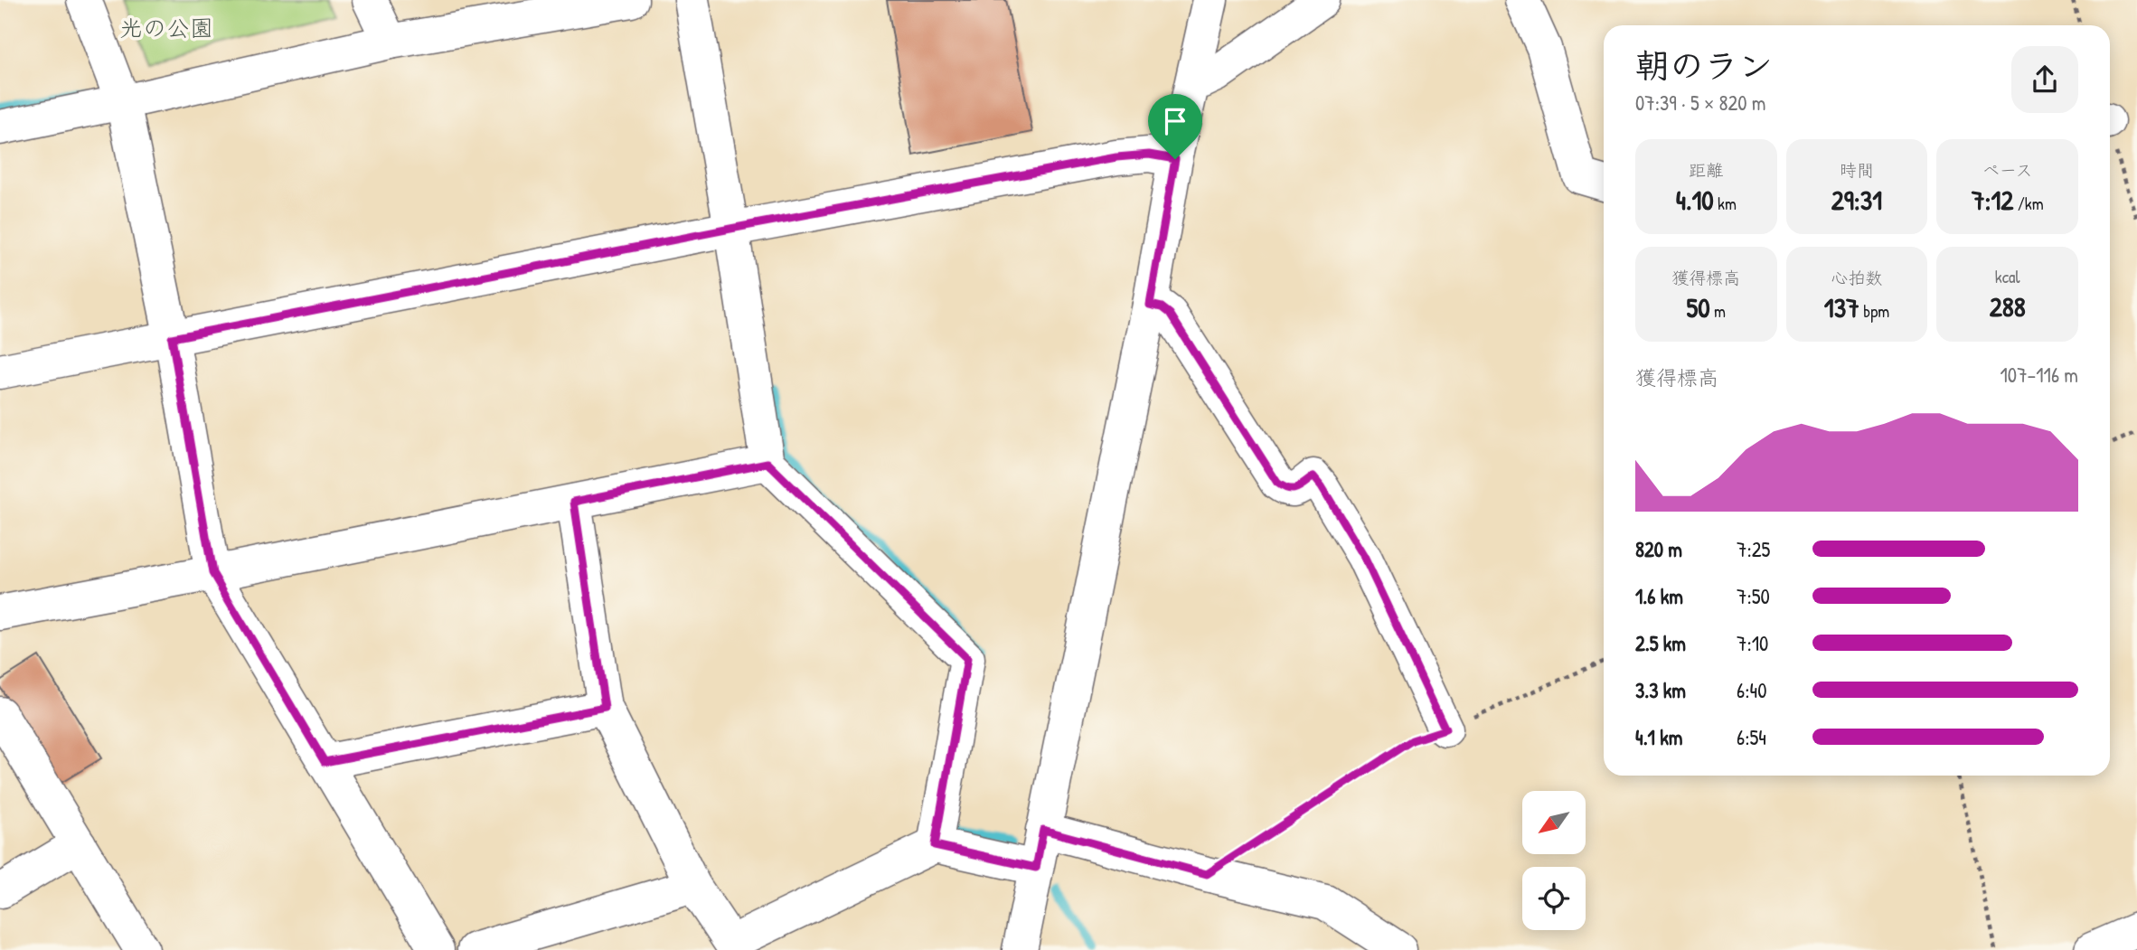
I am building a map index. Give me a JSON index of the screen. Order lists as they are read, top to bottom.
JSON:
{
  "parks": ["光の公園"],
  "north": "bottom left",
  "page": {
    "heading": ["朝のラン", "07:39 · 5 × 820 m"],
    "stats": [
      ["距離", "4.10 km"],
      ["時間", "29:31"],
      ["ペース", "7:12 /km"],
      ["獲得標高", "50 m"],
      ["心拍数", "137 bpm"],
      ["kcal", "288"]
    ],
    "chart": ["獲得標高", "107–116 m"],
    "list": [
      {
        "name": "820 m",
        "note": "7:25"
      },
      {
        "name": "1.6 km",
        "note": "7:50"
      },
      {
        "name": "2.5 km",
        "note": "7:10"
      },
      {
        "name": "3.3 km",
        "note": "6:40"
      },
      {
        "name": "4.1 km",
        "note": "6:54"
      }
    ]
  }
}
